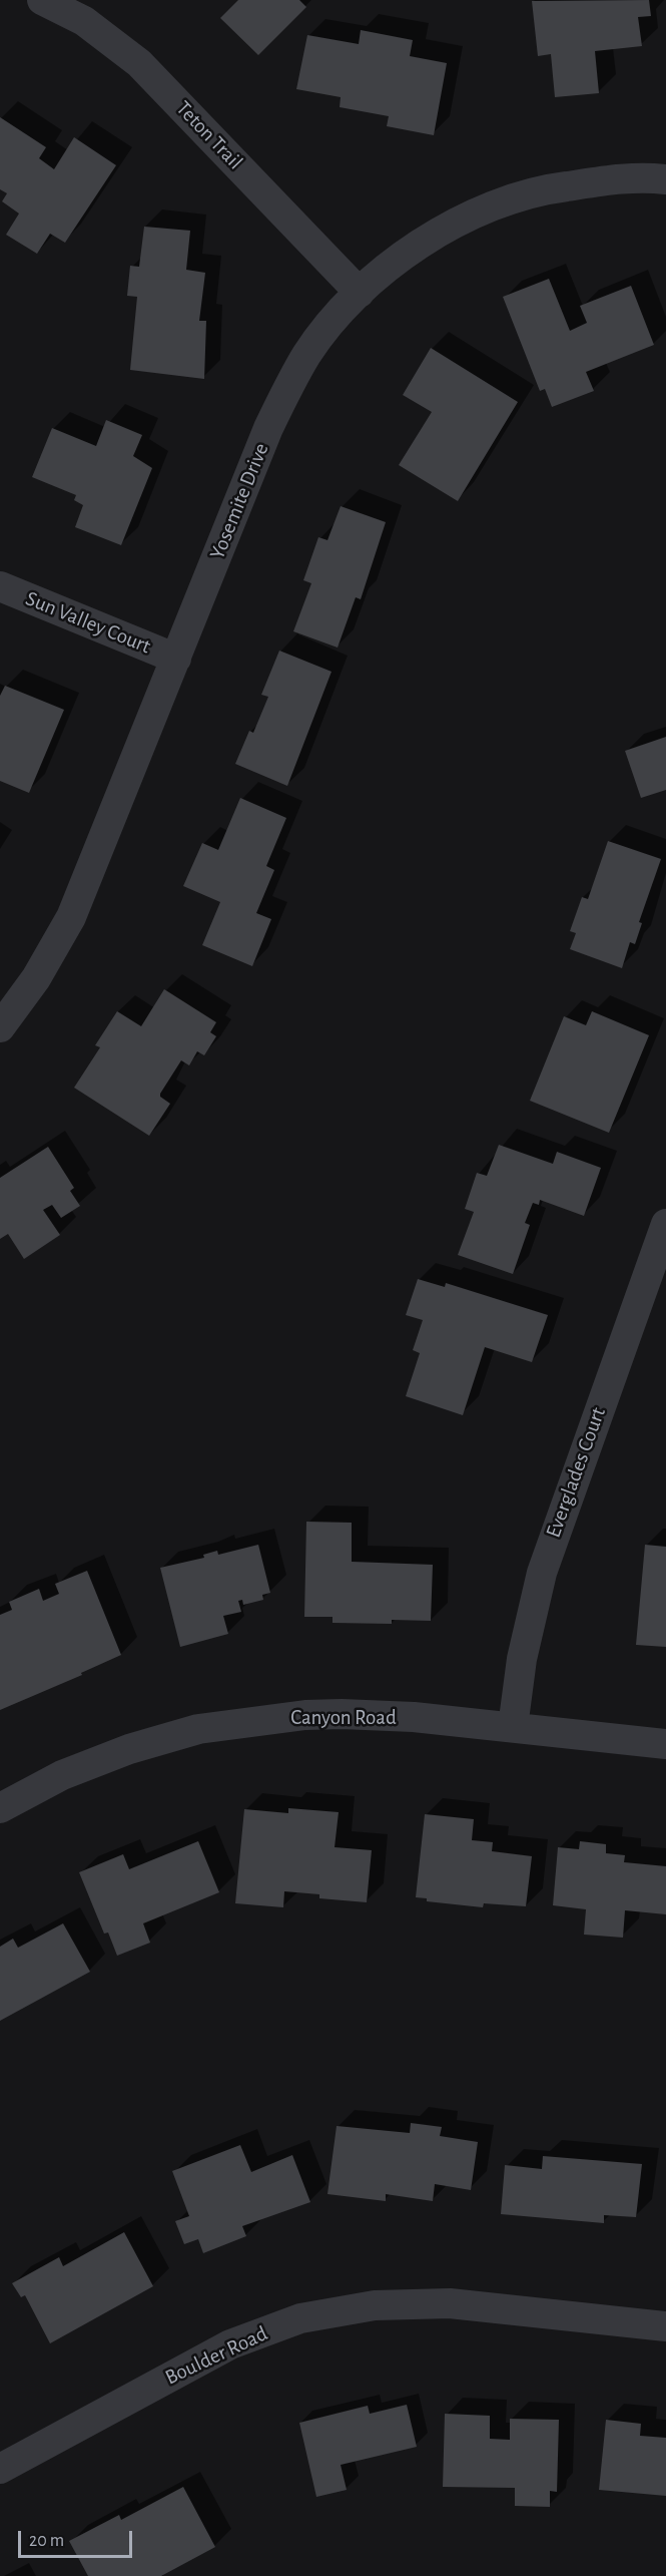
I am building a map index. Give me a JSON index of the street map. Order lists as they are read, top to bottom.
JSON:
{
  "streets": {
    "street": [
      "Teton Trail",
      "Yosemite Drive",
      "Sun Valley Court",
      "Everglades Court",
      "Canyon Road",
      "Boulder Road"
    ]
  },
  "crossings": [
    ["Teton Trail", "Yosemite Drive"],
    ["Yosemite Drive", "Sun Valley Court"],
    ["Everglades Court", "Canyon Road"]
  ],
  "scale_bar": "20 m"
}
